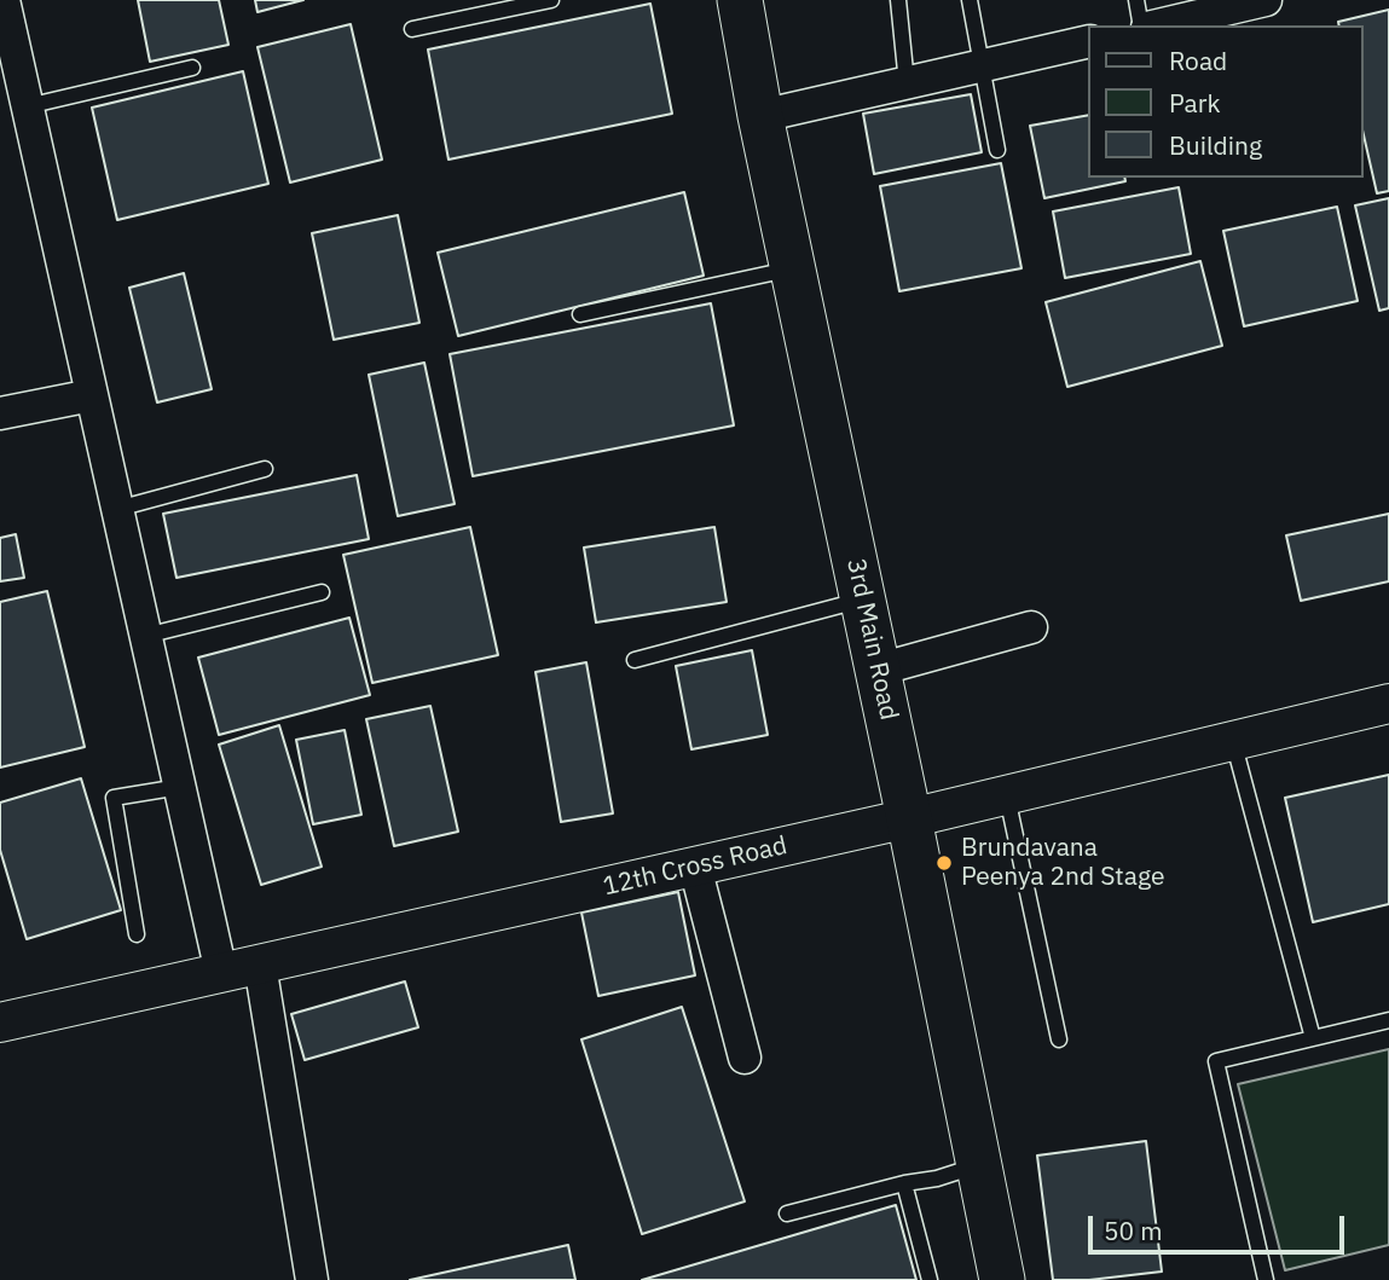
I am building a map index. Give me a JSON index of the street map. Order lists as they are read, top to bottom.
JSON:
{
  "streets": {
    "main road": ["3rd Main Road"],
    "street": ["12th Cross Road"]
  },
  "crossings": [
    ["3rd Main Road", "12th Cross Road"]
  ],
  "places": ["Brundavana Peenya 2nd Stage"],
  "legend": ["Road", "Park", "Building"],
  "scale_bar": "50 m"
}
